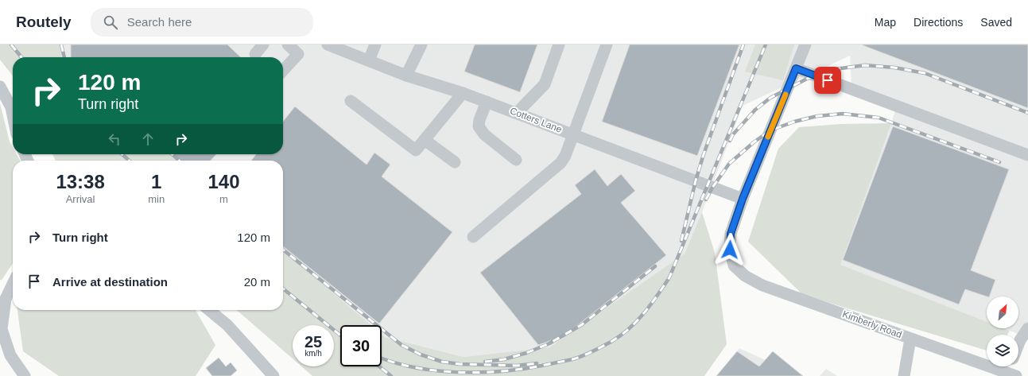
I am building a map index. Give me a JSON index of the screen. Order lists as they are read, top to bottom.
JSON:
{
  "streets": {
    "street": ["Cotters Lane", "Kimberly Road"]
  },
  "crossings": [
    ["Cotters Lane", "Kimberly Road"]
  ],
  "north": "top right",
  "page": {
    "header": "Routely",
    "search": "Search here",
    "nav": ["Map", "Directions", "Saved"],
    "turn": ["120 m", "Turn right"],
    "eta": [
      "13:38",
      "Arrival",
      "1",
      "min",
      "140",
      "m"
    ],
    "list": [
      {
        "name": "Turn right",
        "value": "120 m"
      },
      {
        "name": "Arrive at destination",
        "value": "20 m"
      }
    ],
    "speed": "25 km/h",
    "limit": "30"
  }
}
